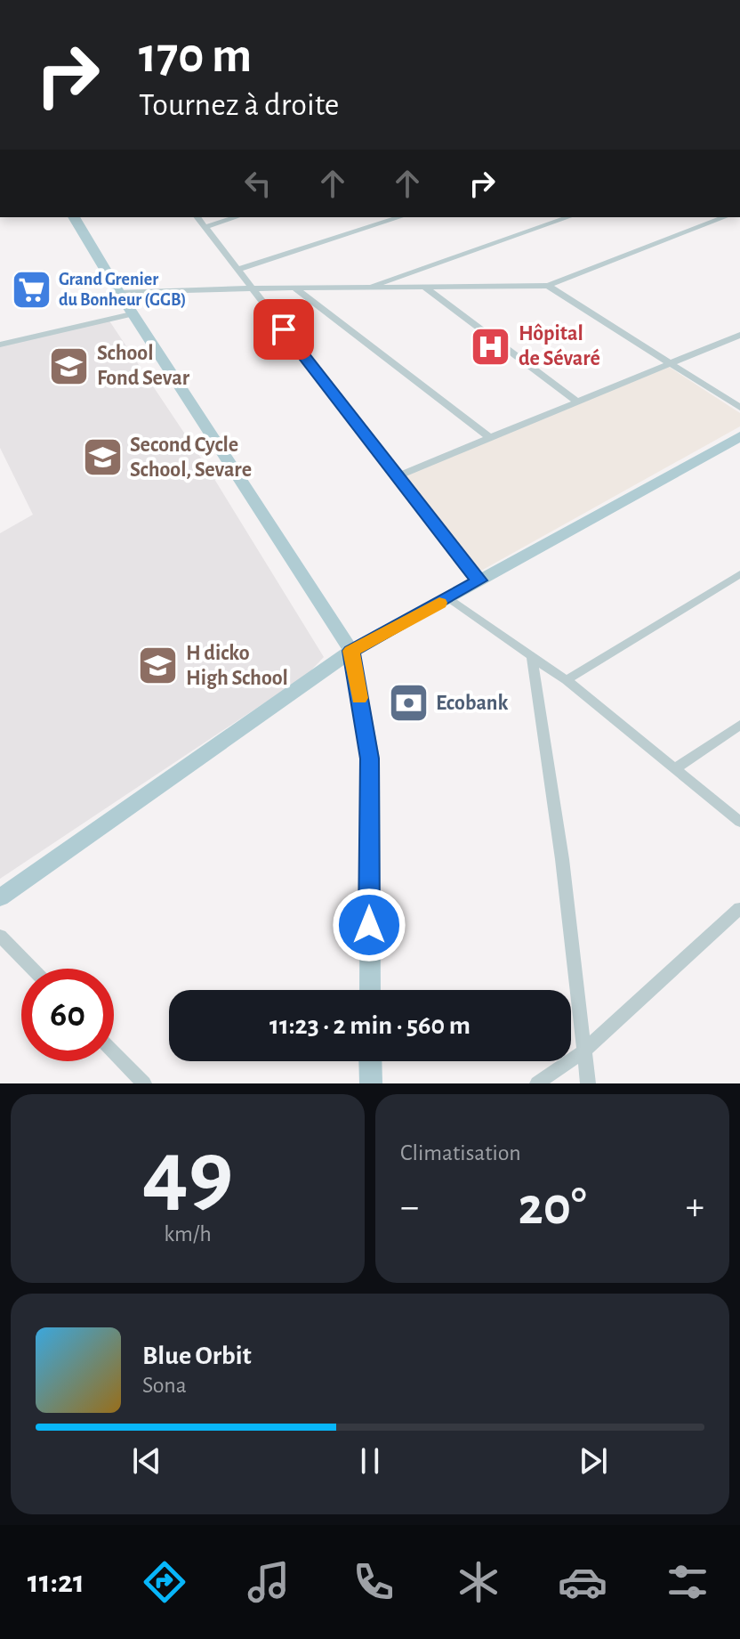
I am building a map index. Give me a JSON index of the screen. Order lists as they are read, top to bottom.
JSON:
{
  "places": {
    "supermarket": ["Grand Grenier du Bonheur (GGB)"],
    "hospital": ["Hôpital de Sévaré"],
    "school or university": ["School Fond Sevar", "Second Cycle School, Sevare", "H dicko High School"],
    "bank": ["Ecobank"]
  },
  "page": {
    "turn": ["170 m", "Tournez à droite"],
    "limit": "60",
    "trip": "11:23 · 2 min · 560 m",
    "tile": [
      ["49", "km/h"],
      "Climatisation"
    ],
    "heat": ["−", "20°", "+"],
    "song": ["Blue Orbit", "Sona"],
    "tabs": "11:21"
  }
}
